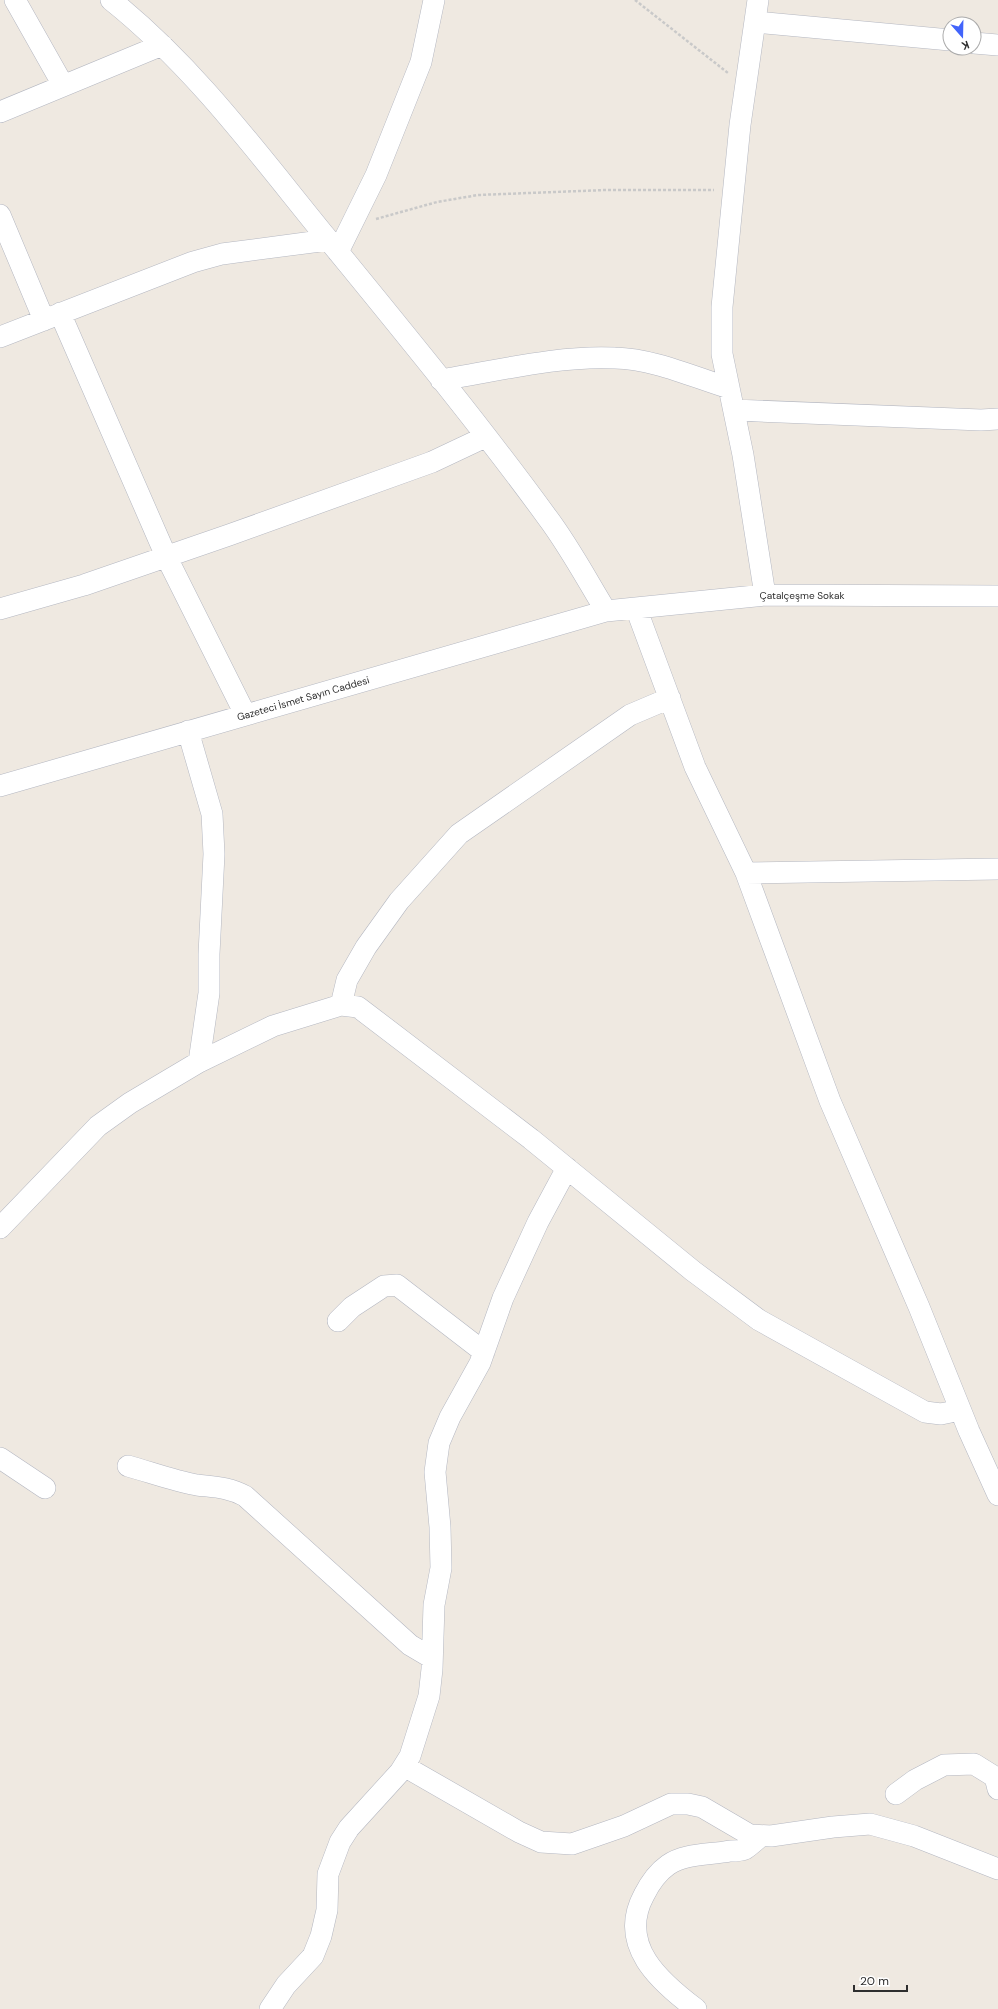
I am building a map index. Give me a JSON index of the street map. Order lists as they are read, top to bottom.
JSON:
{
  "streets": {
    "street": ["Çatalçeşme Sokak", "Gazeteci İsmet Sayın Caddesi"]
  },
  "crossings": [
    ["Çatalçeşme Sokak", "Gazeteci İsmet Sayın Caddesi"]
  ],
  "scale_bar": "20 m",
  "north": "bottom"
}
